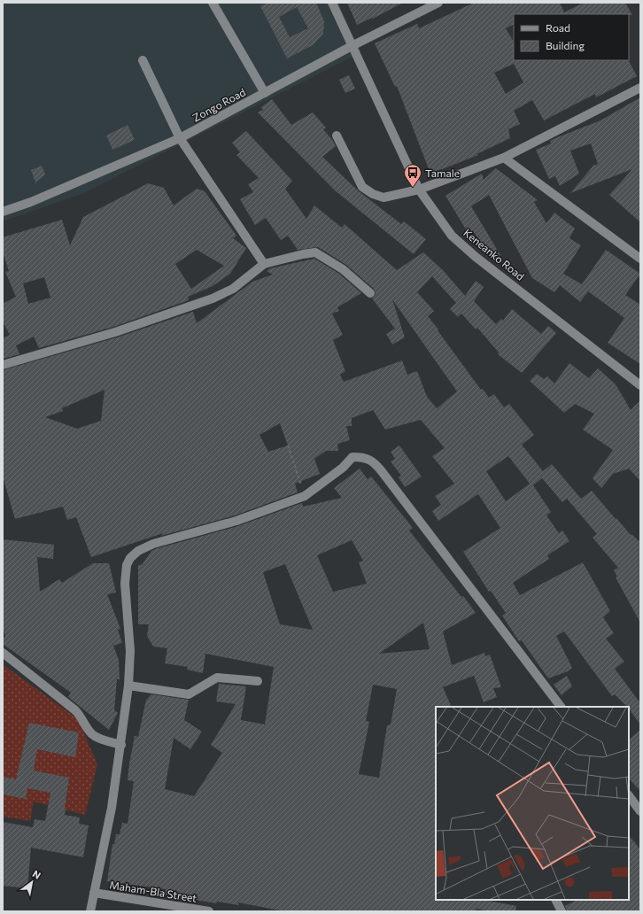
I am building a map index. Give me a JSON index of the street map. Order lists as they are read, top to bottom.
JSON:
{
  "streets": {
    "street": ["Zongo Road", "Keneanko Road", "Maham-Bla Street"]
  },
  "crossings": [
    ["Zongo Road", "Keneanko Road"]
  ],
  "places": {
    "bus stop": ["Tamale"]
  },
  "legend": ["Road", "Building"],
  "north": "top right"
}
